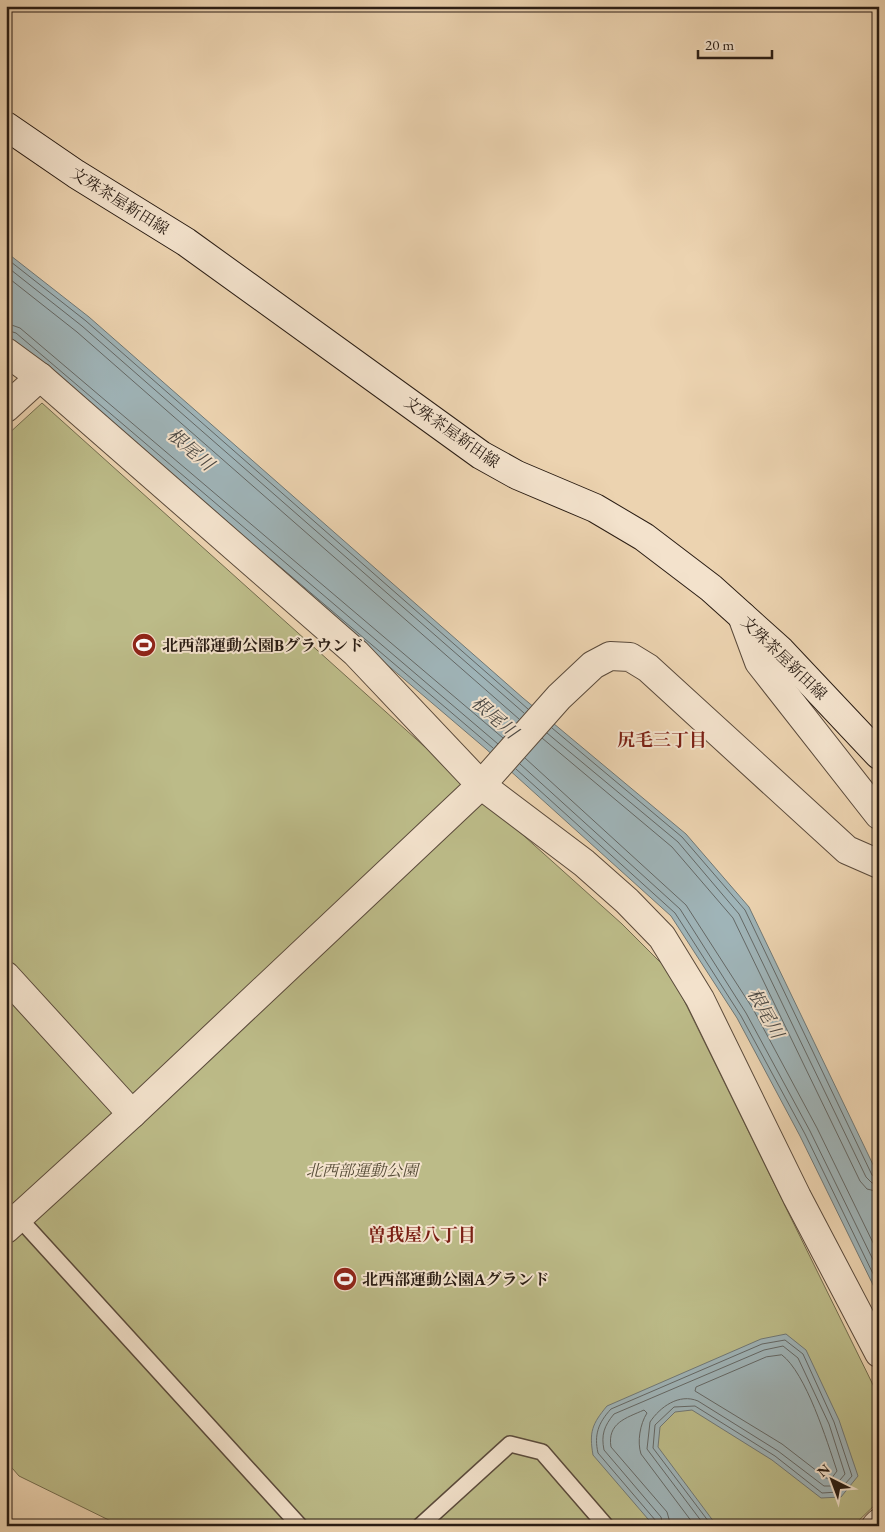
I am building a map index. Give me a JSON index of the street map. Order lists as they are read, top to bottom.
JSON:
{
  "streets": {
    "street": ["文殊茶屋新田線"]
  },
  "districts": ["尻毛三丁目", "曽我屋八丁目"],
  "water": ["根尾川"],
  "parks": ["北西部運動公園"],
  "places": {
    "sports": ["北西部運動公園Bグラウンド", "北西部運動公園Aグランド"]
  },
  "scale_bar": "20 m",
  "north": "top left"
}
